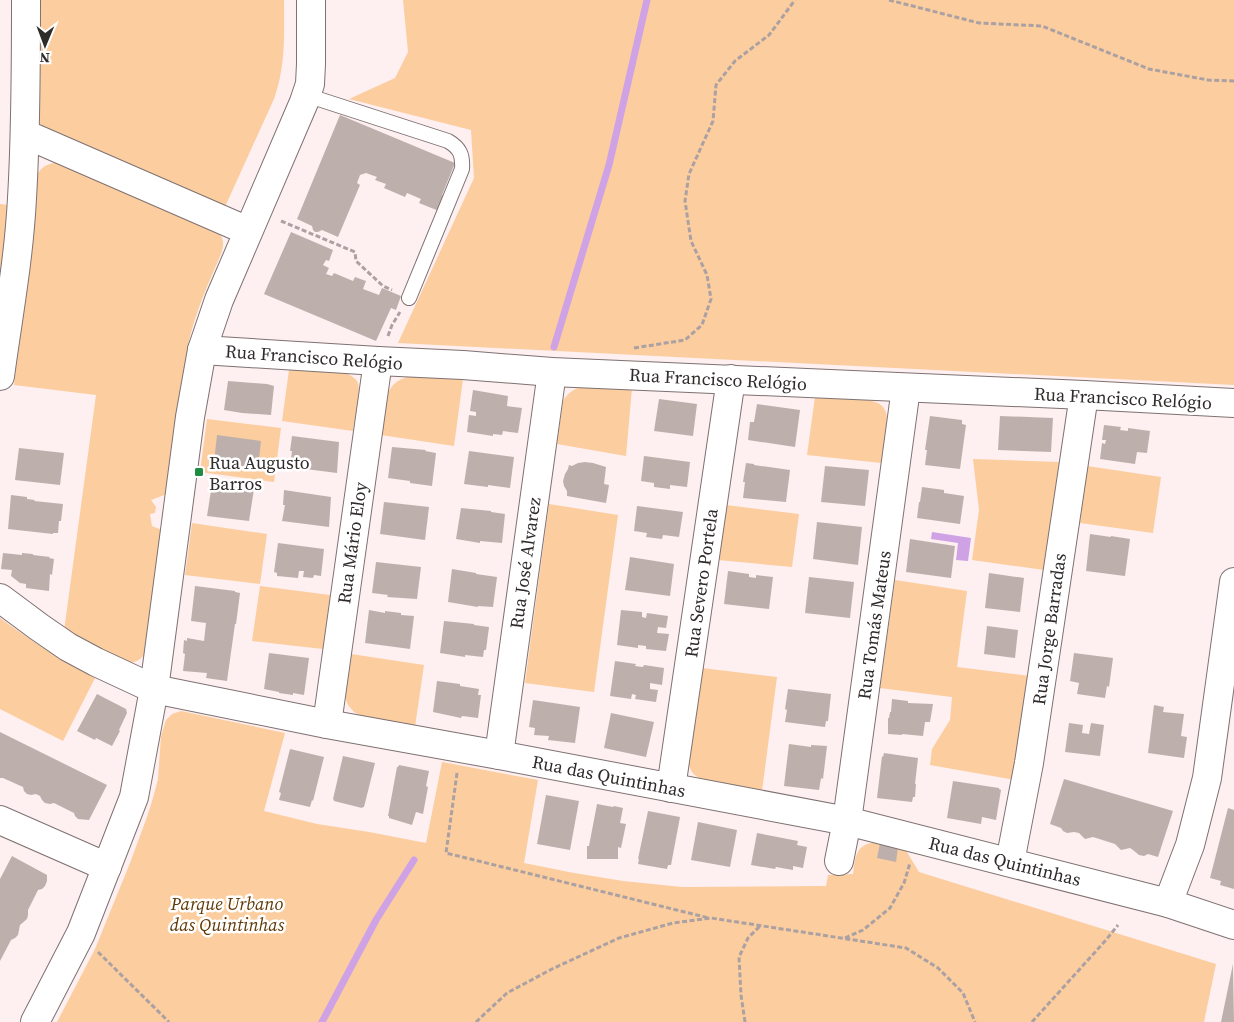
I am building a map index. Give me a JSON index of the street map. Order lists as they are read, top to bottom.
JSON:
{
  "streets": {
    "street": [
      "Rua Francisco Relógio",
      "Rua Mário Eloy",
      "Rua José Alvarez",
      "Rua Severo Portela",
      "Rua Tomás Mateus",
      "Rua Jorge Barradas",
      "Rua das Quintinhas"
    ]
  },
  "crossings": [
    ["Rua Francisco Relógio", "Rua Mário Eloy"],
    ["Rua Francisco Relógio", "Rua José Alvarez"],
    ["Rua Francisco Relógio", "Rua Severo Portela"],
    ["Rua Francisco Relógio", "Rua Tomás Mateus"],
    ["Rua Francisco Relógio", "Rua Jorge Barradas"],
    ["Rua Mário Eloy", "Rua das Quintinhas"],
    ["Rua José Alvarez", "Rua das Quintinhas"],
    ["Rua Severo Portela", "Rua das Quintinhas"],
    ["Rua Tomás Mateus", "Rua das Quintinhas"],
    ["Rua Jorge Barradas", "Rua das Quintinhas"]
  ],
  "parks": ["Parque Urbano das Quintinhas"],
  "places": {
    "transit": ["Rua Augusto Barros"]
  },
  "north": "bottom"
}
